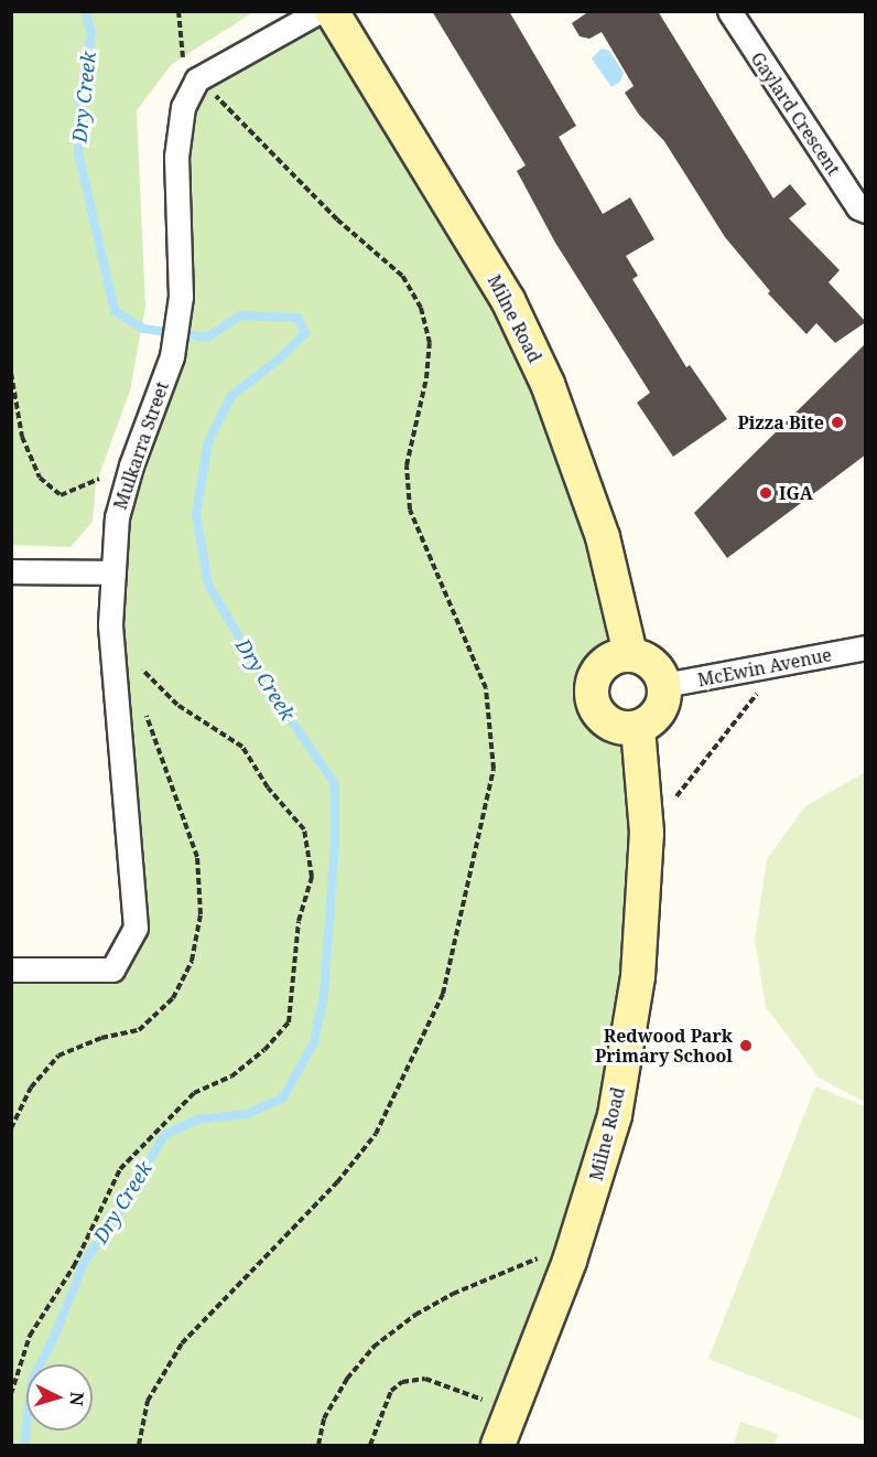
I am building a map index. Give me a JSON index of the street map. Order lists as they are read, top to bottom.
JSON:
{
  "streets": {
    "main road": ["Milne Road"],
    "street": ["Gaylard Crescent", "Mulkarra Street", "McEwin Avenue"]
  },
  "crossings": [
    ["Milne Road", "McEwin Avenue"]
  ],
  "water": ["Dry Creek"],
  "places": ["Pizza Bite", "IGA", "Redwood Park Primary School"],
  "north": "right"
}
